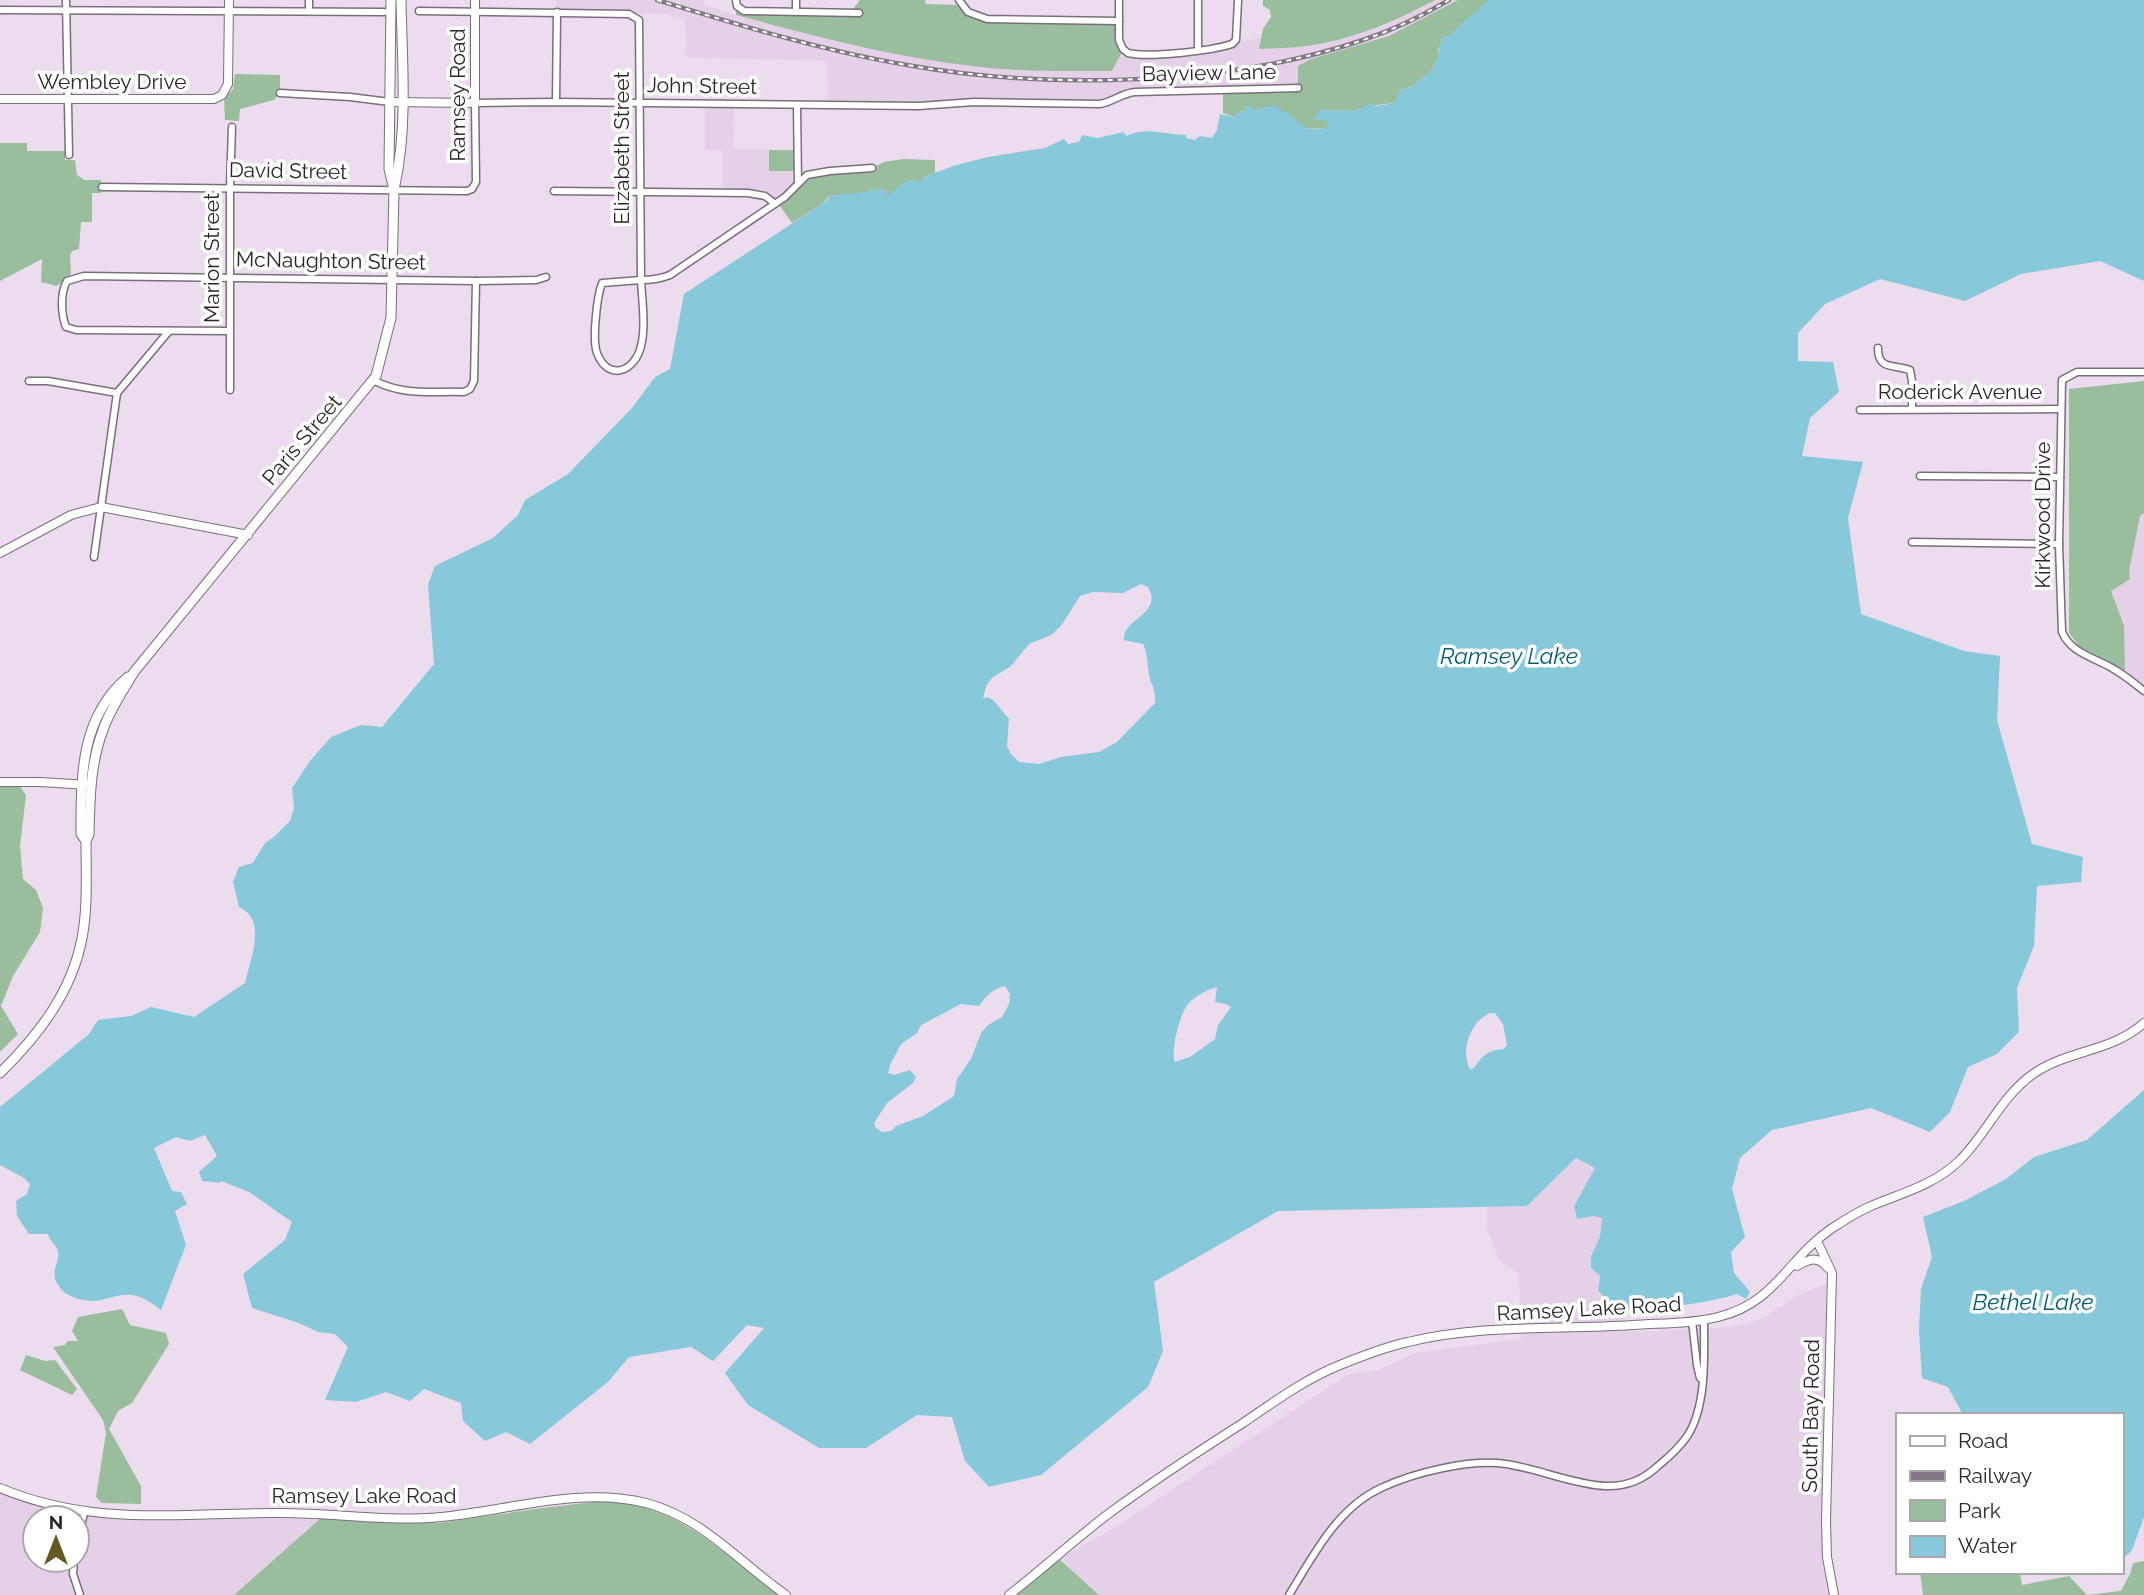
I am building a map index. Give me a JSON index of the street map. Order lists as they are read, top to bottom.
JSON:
{
  "streets": {
    "main road": ["Paris Street"],
    "street": [
      "Bayview Lane",
      "Wembley Drive",
      "John Street",
      "Ramsey Road",
      "Elizabeth Street",
      "David Street",
      "Marion Street",
      "McNaughton Street",
      "Roderick Avenue",
      "Kirkwood Drive",
      "Ramsey Lake Road",
      "South Bay Road"
    ]
  },
  "crossings": [
    ["Bayview Lane", "John Street"],
    ["John Street", "Ramsey Road"],
    ["John Street", "Elizabeth Street"],
    ["John Street", "Paris Street"],
    ["Ramsey Road", "David Street"],
    ["David Street", "Marion Street"],
    ["David Street", "Paris Street"],
    ["Marion Street", "McNaughton Street"],
    ["McNaughton Street", "Paris Street"],
    ["Roderick Avenue", "Kirkwood Drive"],
    ["Ramsey Lake Road", "South Bay Road"]
  ],
  "water": ["Ramsey Lake", "Bethel Lake"],
  "legend": [
    "Road",
    "Railway",
    "Park",
    "Water"
  ],
  "north": "top"
}
